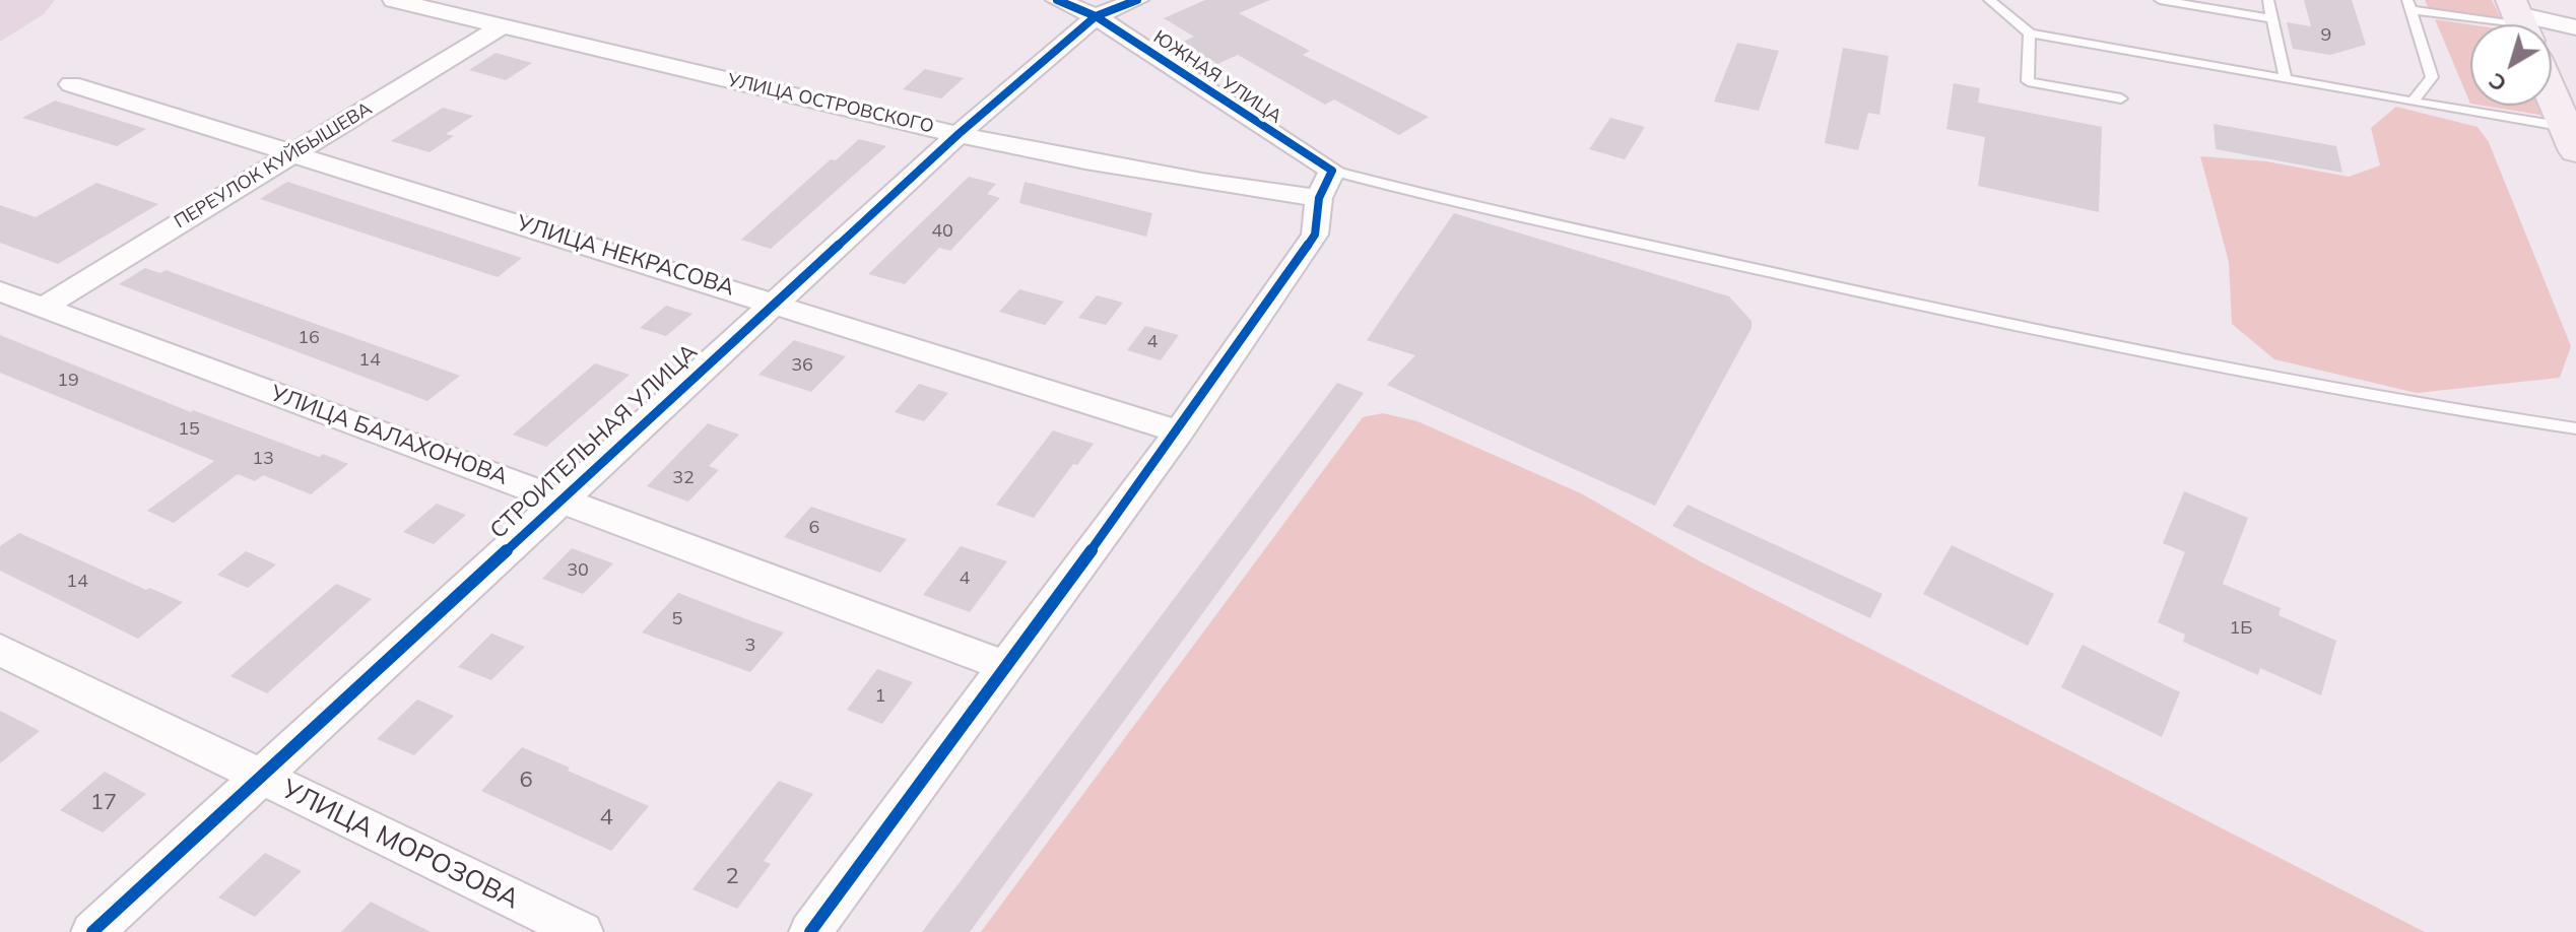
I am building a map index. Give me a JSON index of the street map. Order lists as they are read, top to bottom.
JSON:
{
  "streets": {
    "street": [
      "ЮЖНАЯ УЛИЦА",
      "УЛИЦА ОСТРОВСКОГО",
      "ПЕРЕУЛОК КУЙБЫШЕВА",
      "УЛИЦА НЕКРАСОВА",
      "УЛИЦА БАЛАХОНОВА",
      "СТРОИТЕЛЬНАЯ УЛИЦА",
      "УЛИЦА МОРОЗОВА"
    ]
  },
  "crossings": [
    ["ЮЖНАЯ УЛИЦА", "УЛИЦА ОСТРОВСКОГО"],
    ["ЮЖНАЯ УЛИЦА", "СТРОИТЕЛЬНАЯ УЛИЦА"],
    ["УЛИЦА ОСТРОВСКОГО", "ПЕРЕУЛОК КУЙБЫШЕВА"],
    ["УЛИЦА ОСТРОВСКОГО", "СТРОИТЕЛЬНАЯ УЛИЦА"],
    ["ПЕРЕУЛОК КУЙБЫШЕВА", "УЛИЦА НЕКРАСОВА"],
    ["ПЕРЕУЛОК КУЙБЫШЕВА", "УЛИЦА БАЛАХОНОВА"],
    ["УЛИЦА НЕКРАСОВА", "СТРОИТЕЛЬНАЯ УЛИЦА"],
    ["УЛИЦА БАЛАХОНОВА", "СТРОИТЕЛЬНАЯ УЛИЦА"],
    ["СТРОИТЕЛЬНАЯ УЛИЦА", "УЛИЦА МОРОЗОВА"]
  ],
  "house_numbers": [
    "9",
    "40",
    "16",
    "4",
    "14",
    "36",
    "19",
    "15",
    "13",
    "32",
    "6",
    "30",
    "4",
    "14",
    "5",
    "1Б",
    "3",
    "1",
    "6",
    "17",
    "4",
    "2"
  ],
  "north": "bottom left"
}
